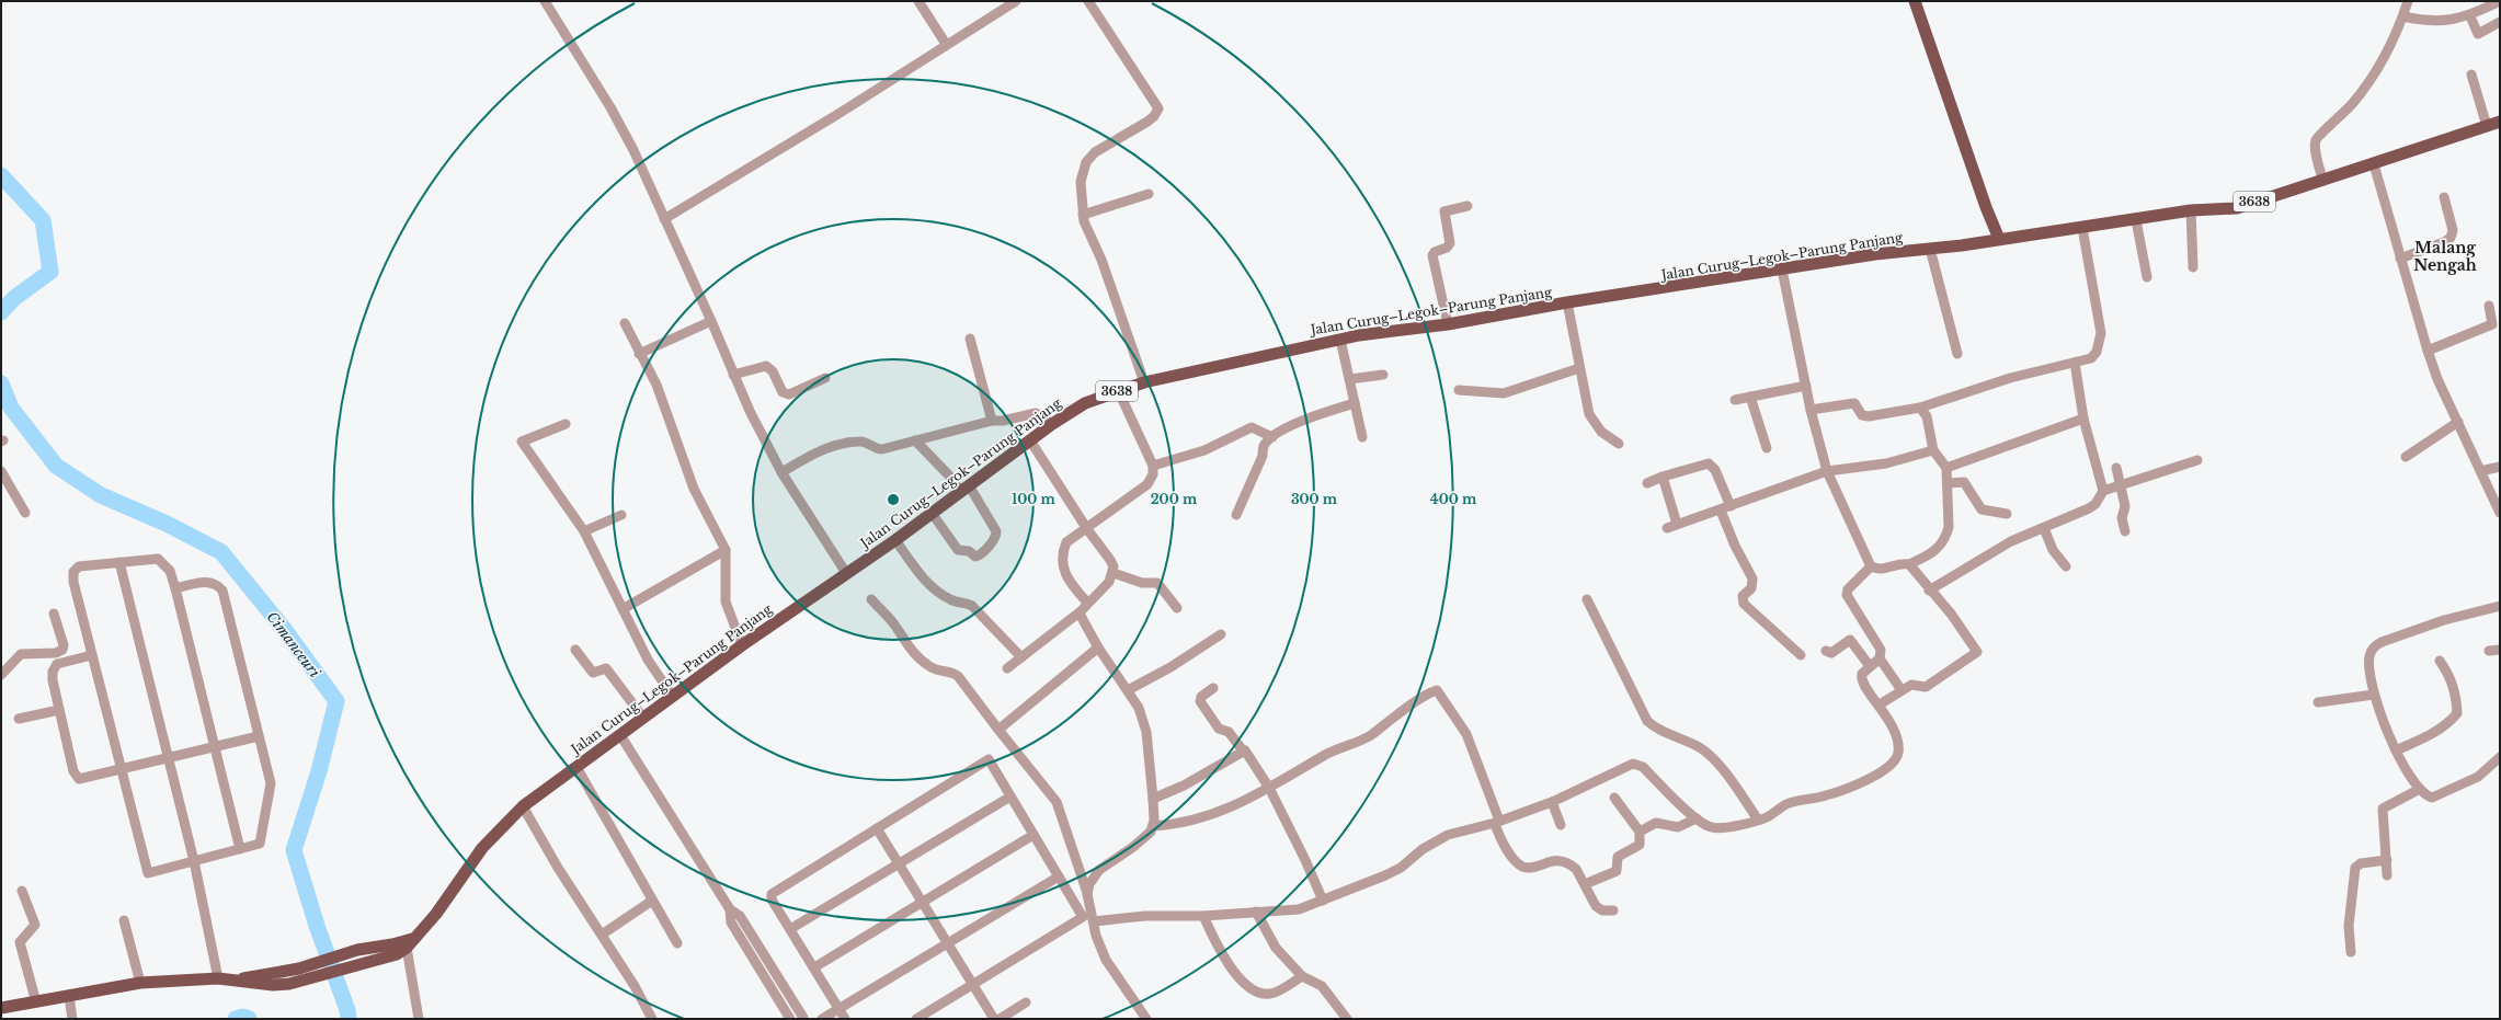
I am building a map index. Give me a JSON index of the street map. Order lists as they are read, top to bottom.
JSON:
{
  "streets": {
    "main road": ["3638", "Jalan Curug–Legok–Parung Panjang"]
  },
  "districts": ["Malang Nengah"],
  "water": ["Cimanceuri"],
  "rings": [
    "100 m",
    "200 m",
    "300 m",
    "400 m"
  ]
}
